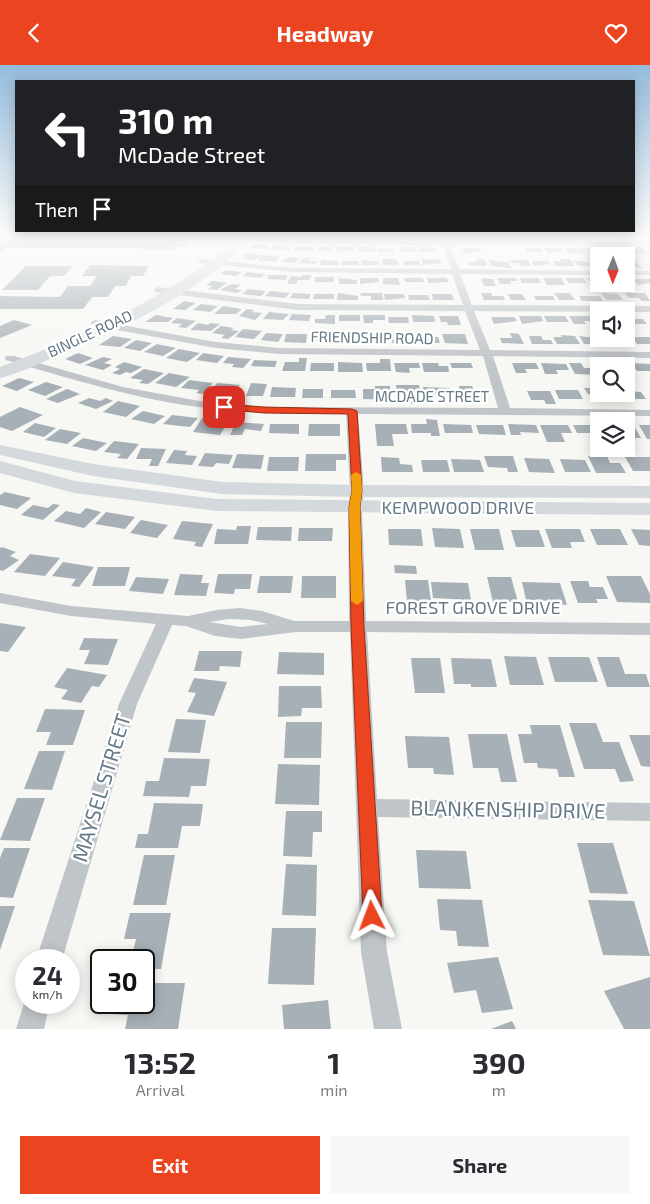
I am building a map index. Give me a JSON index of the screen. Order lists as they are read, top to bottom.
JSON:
{
  "streets": {
    "main road": ["BINGLE ROAD", "KEMPWOOD DRIVE"],
    "street": [
      "FRIENDSHIP ROAD",
      "MCDADE STREET",
      "FOREST GROVE DRIVE",
      "MAYSEL STREET",
      "BLANKENSHIP DRIVE"
    ]
  },
  "crossings": [
    ["BINGLE ROAD", "FRIENDSHIP ROAD"],
    ["BINGLE ROAD", "MCDADE STREET"],
    ["FOREST GROVE DRIVE", "MAYSEL STREET"]
  ],
  "north": "bottom",
  "page": {
    "header": "Headway",
    "turn": ["310 m", "McDade Street"],
    "then": "Then",
    "speed": "24 km/h",
    "limit": "30",
    "eta": [
      "13:52",
      "Arrival",
      "1",
      "min",
      "390",
      "m"
    ],
    "buttons": ["Exit", "Share"]
  }
}
